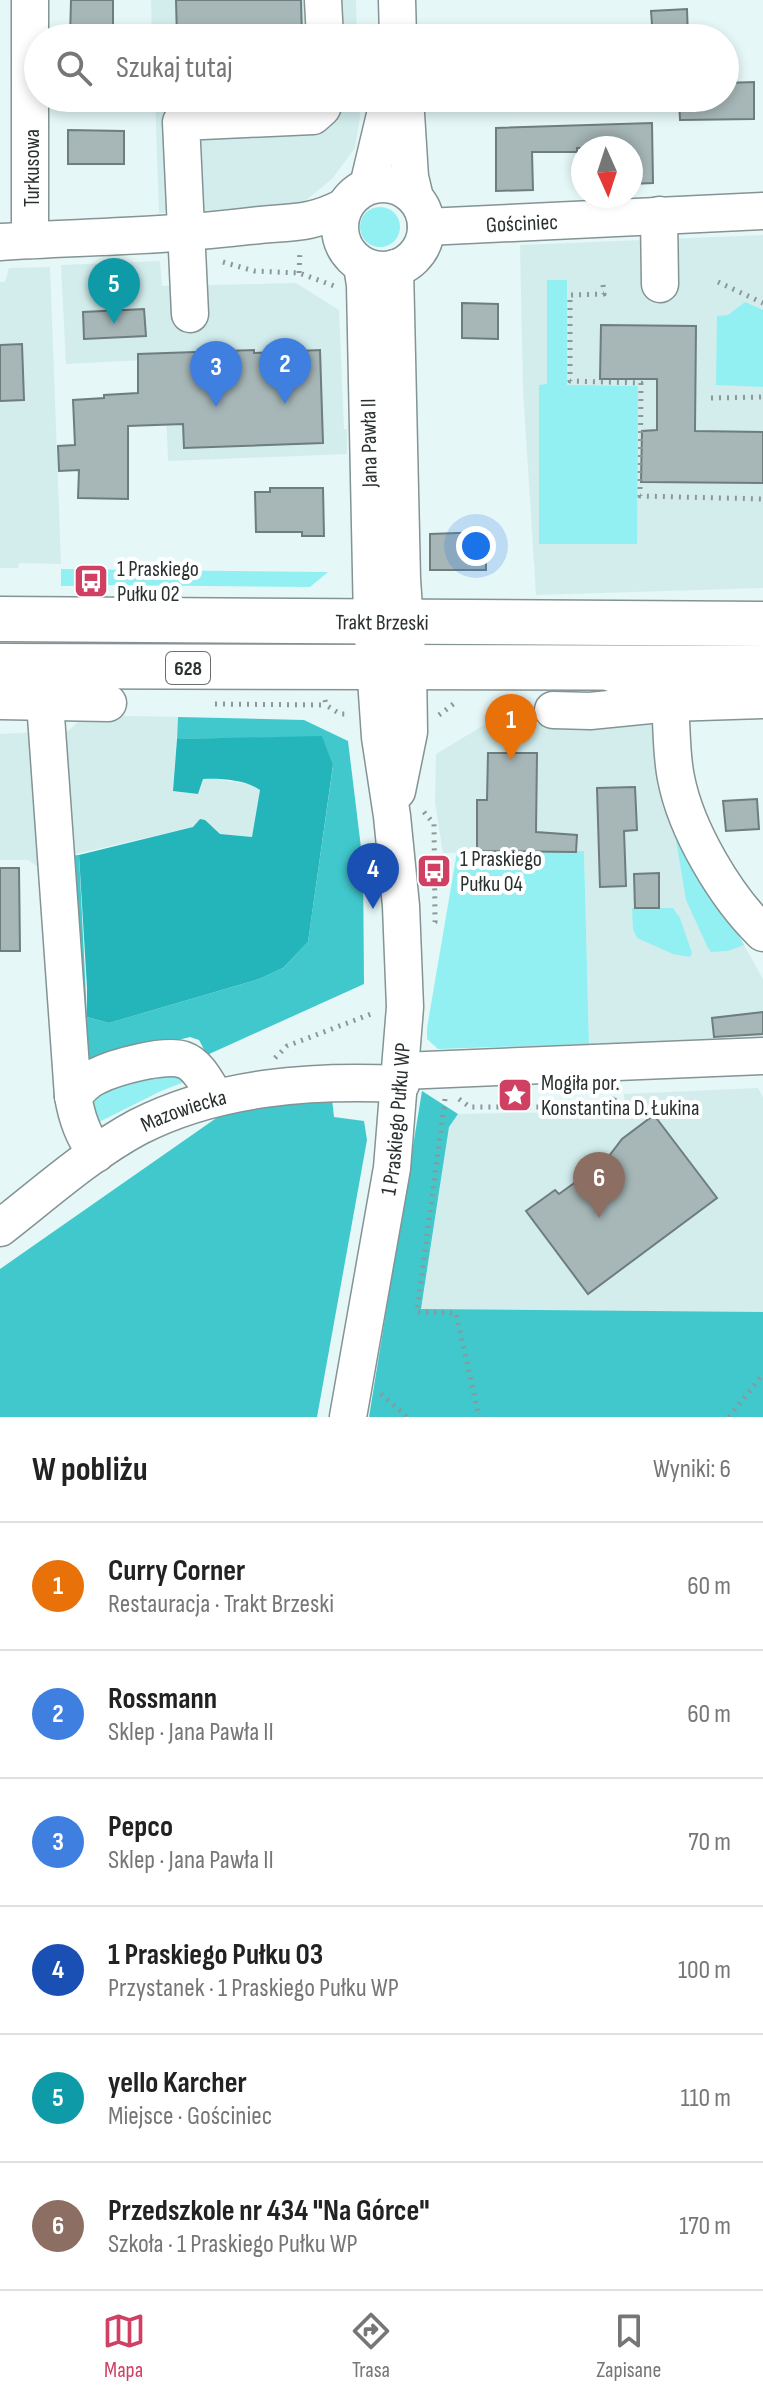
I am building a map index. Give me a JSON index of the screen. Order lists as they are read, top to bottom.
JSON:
{
  "streets": {
    "main road": ["Trakt Brzeski", "628"],
    "street": [
      "Turkusowa",
      "Gościniec",
      "Jana Pawła II",
      "Mazowiecka",
      "1 Praskiego Pułku WP"
    ]
  },
  "crossings": [
    ["Gościniec", "Jana Pawła II"],
    ["Jana Pawła II", "Trakt Brzeski"],
    ["Jana Pawła II", "628"],
    ["Jana Pawła II", "1 Praskiego Pułku WP"],
    ["628", "1 Praskiego Pułku WP"],
    ["Mazowiecka", "1 Praskiego Pułku WP"]
  ],
  "places": {
    "bus stop": ["1 Praskiego Pułku 02", "1 Praskiego Pułku 04"],
    "place": ["Mogiła por. Konstantina D. Łukina"]
  },
  "north": "bottom",
  "page": {
    "search": "Szukaj tutaj",
    "pins": [
      "5",
      "2",
      "3",
      "1",
      "4",
      "6"
    ],
    "heading": ["W pobliżu", "Wyniki: 6"],
    "list": [
      {
        "mark": "1",
        "name": "Curry Corner",
        "note": "Restauracja · Trakt Brzeski",
        "value": "60 m"
      },
      {
        "mark": "2",
        "name": "Rossmann",
        "note": "Sklep · Jana Pawła II",
        "value": "60 m"
      },
      {
        "mark": "3",
        "name": "Pepco",
        "note": "Sklep · Jana Pawła II",
        "value": "70 m"
      },
      {
        "mark": "4",
        "name": "1 Praskiego Pułku 03",
        "note": "Przystanek · 1 Praskiego Pułku WP",
        "value": "100 m"
      },
      {
        "mark": "5",
        "name": "yello Karcher",
        "note": "Miejsce · Gościniec",
        "value": "110 m"
      },
      {
        "mark": "6",
        "name": "Przedszkole nr 434 \"Na Górce\"",
        "note": "Szkoła · 1 Praskiego Pułku WP",
        "value": "170 m"
      }
    ],
    "nav": ["Mapa", "Trasa", "Zapisane"]
  }
}
